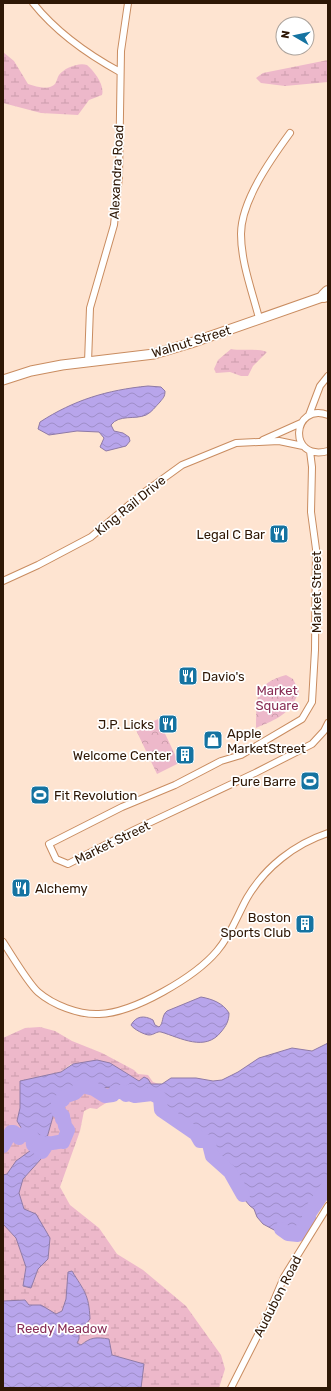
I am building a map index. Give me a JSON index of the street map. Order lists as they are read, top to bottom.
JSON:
{
  "streets": {
    "main road": ["Walnut Street"],
    "street": [
      "Alexandra Road",
      "King Rail Drive",
      "Market Street",
      "Audubon Road"
    ]
  },
  "crossings": [
    ["Alexandra Road", "Walnut Street"]
  ],
  "parks": ["Market Square", "Reedy Meadow"],
  "places": {
    "restaurant": [
      "Legal C Bar",
      "Davio's",
      "J.P. Licks",
      "Alchemy"
    ],
    "shop": ["Apple MarketStreet"],
    "building": ["Welcome Center", "Boston Sports Club"],
    "sports": ["Pure Barre", "Fit Revolution"]
  },
  "north": "left"
}
